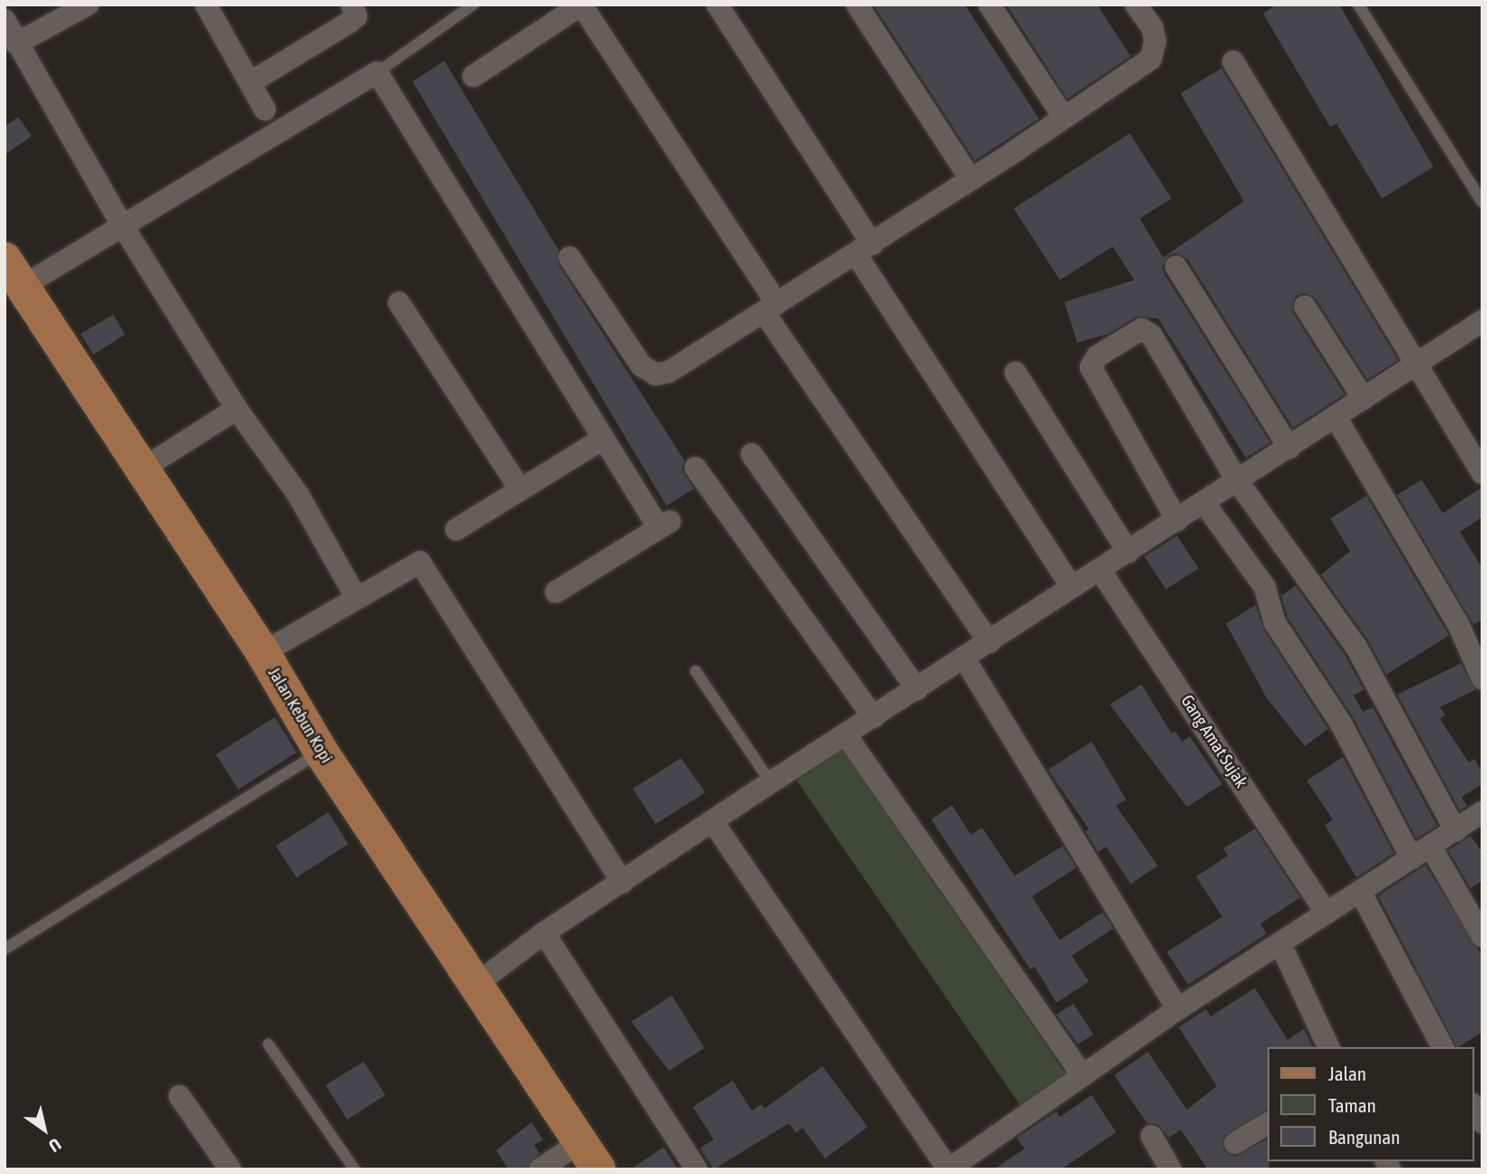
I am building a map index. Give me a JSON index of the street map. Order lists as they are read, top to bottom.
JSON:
{
  "streets": {
    "main road": ["Jalan Kebun Kopi"],
    "street": ["Gang Amat Sujak"]
  },
  "legend": ["Jalan", "Taman", "Bangunan"],
  "north": "bottom right"
}
